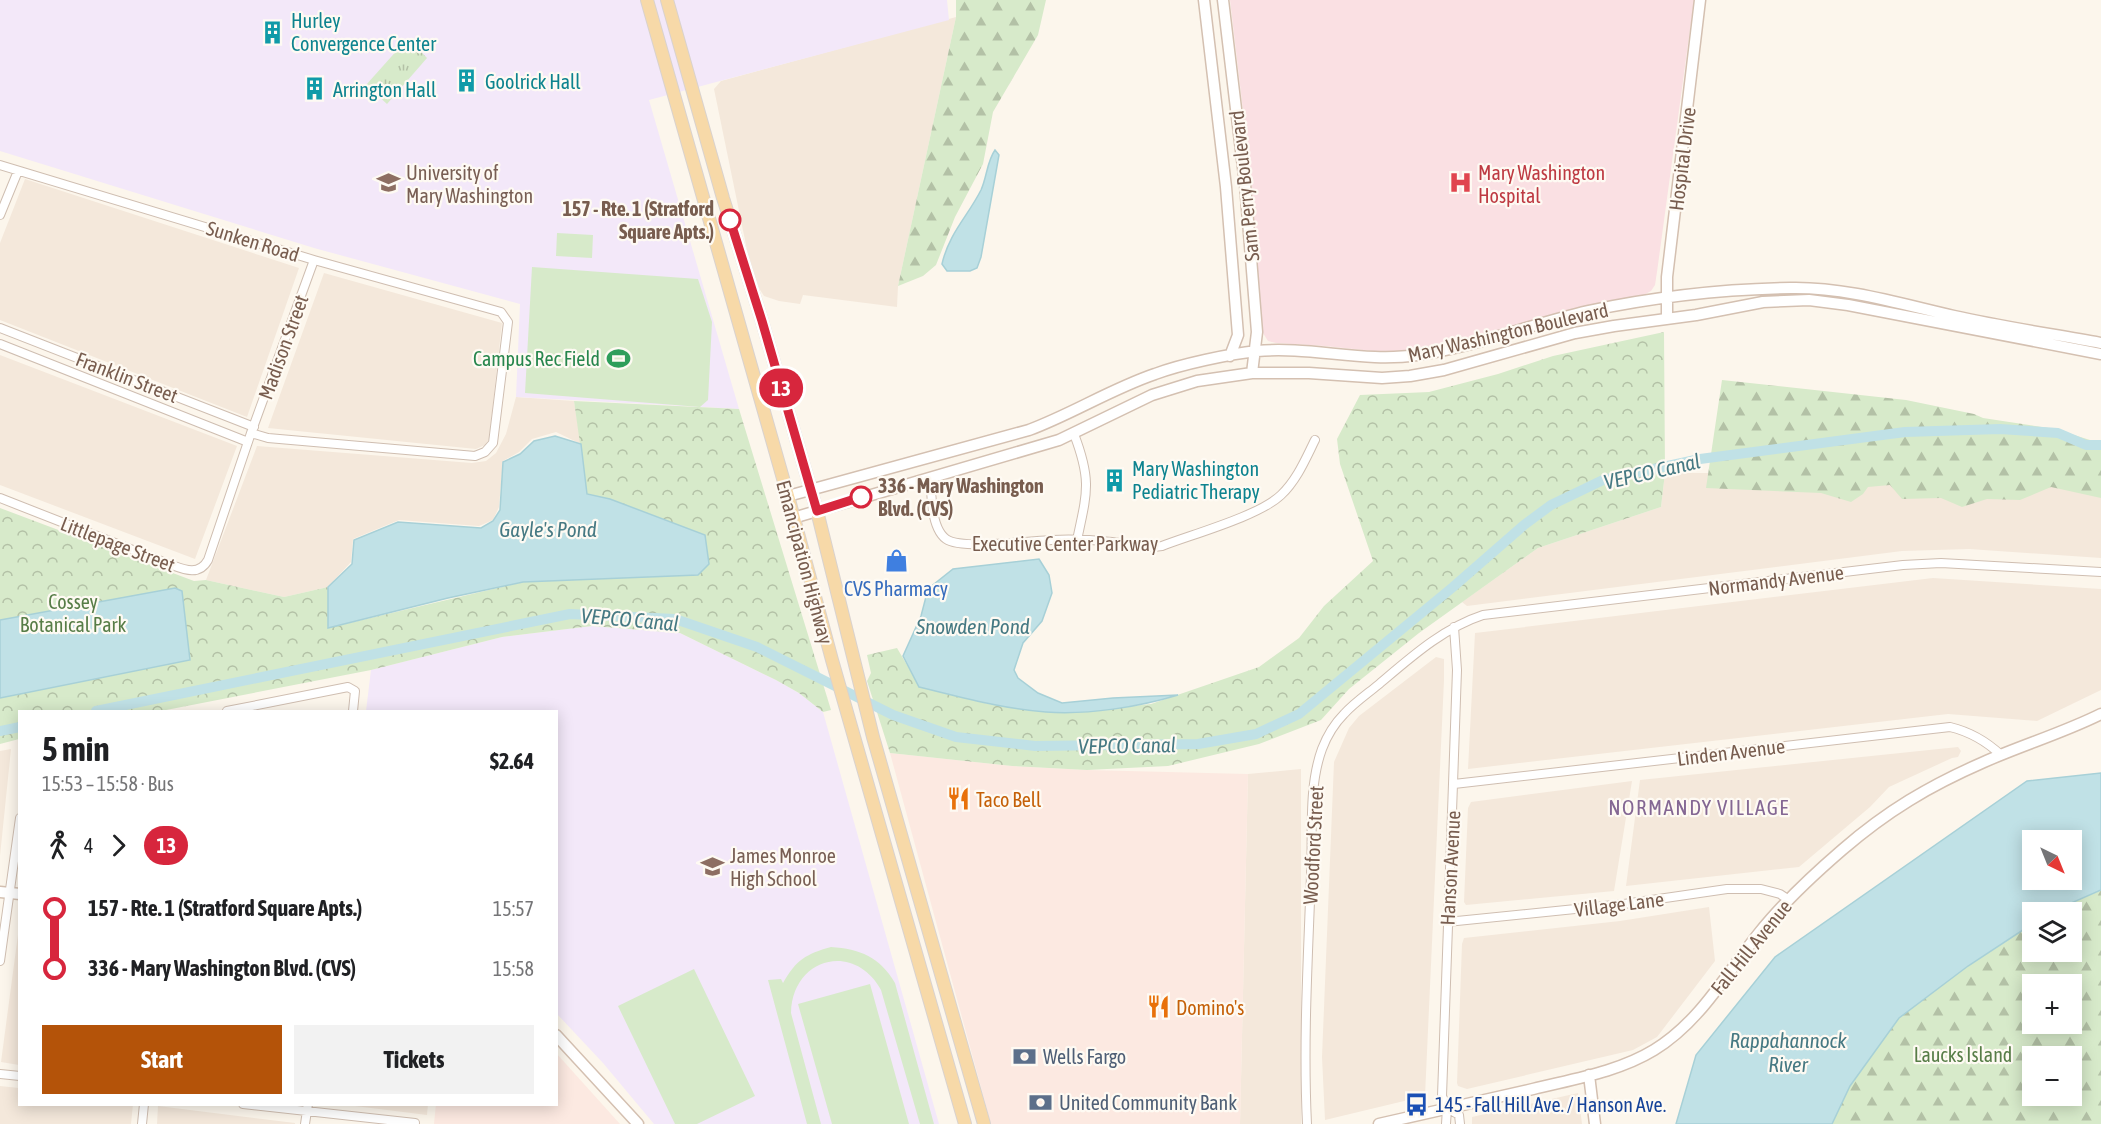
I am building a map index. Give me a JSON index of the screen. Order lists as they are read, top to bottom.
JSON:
{
  "streets": {
    "main road": ["Emancipation Highway"],
    "street": [
      "Hospital Drive",
      "Sam Perry Boulevard",
      "Sunken Road",
      "Mary Washington Boulevard",
      "Madison Street",
      "Franklin Street",
      "Executive Center Parkway",
      "Littlepage Street",
      "Normandy Avenue",
      "Linden Avenue",
      "Woodford Street",
      "Hanson Avenue",
      "Village Lane",
      "Fall Hill Avenue"
    ]
  },
  "crossings": [
    ["Hospital Drive", "Mary Washington Boulevard"],
    ["Sam Perry Boulevard", "Mary Washington Boulevard"],
    ["Sunken Road", "Madison Street"],
    ["Sunken Road", "Franklin Street"],
    ["Mary Washington Boulevard", "Executive Center Parkway"],
    ["Mary Washington Boulevard", "Emancipation Highway"],
    ["Madison Street", "Franklin Street"],
    ["Madison Street", "Littlepage Street"],
    ["Franklin Street", "Littlepage Street"],
    ["Normandy Avenue", "Woodford Street"],
    ["Normandy Avenue", "Hanson Avenue"],
    ["Linden Avenue", "Hanson Avenue"],
    ["Linden Avenue", "Fall Hill Avenue"],
    ["Woodford Street", "Hanson Avenue"],
    ["Hanson Avenue", "Village Lane"],
    ["Hanson Avenue", "Fall Hill Avenue"],
    ["Village Lane", "Fall Hill Avenue"]
  ],
  "districts": ["NORMANDY VILLAGE"],
  "water": [
    "VEPCO Canal",
    "Gayle's Pond",
    "Snowden Pond",
    "Rappahannock River"
  ],
  "parks": ["Cossey Botanical Park", "Laucks Island"],
  "places": {
    "building": [
      "Hurley Convergence Center",
      "Goolrick Hall",
      "Arrington Hall",
      "Mary Washington Pediatric Therapy"
    ],
    "school or university": ["University of Mary Washington", "James Monroe High School"],
    "hospital": ["Mary Washington Hospital"],
    "other": ["157 - Rte. 1 (Stratford Square Apts.)", "336 - Mary Washington Blvd. (CVS)"],
    "sports": ["Campus Rec Field"],
    "shop": ["CVS Pharmacy"],
    "restaurant": ["Taco Bell", "Domino's"],
    "bank": ["Wells Fargo", "United Community Bank"],
    "bus stop": ["145 - Fall Hill Ave. / Hanson Ave."]
  },
  "lines": ["bus line 13"],
  "north": "bottom right",
  "page": {
    "on_map": "13",
    "heading": ["5 min", "15:53 – 15:58 · Bus", "$2.64"],
    "legs": ["4", "13"],
    "map_buttons": ["+", "−"],
    "list": [
      {
        "name": "157 - Rte. 1 (Stratford Square Apts.)",
        "value": "15:57"
      },
      {
        "name": "336 - Mary Washington Blvd. (CVS)",
        "value": "15:58"
      }
    ],
    "buttons": ["Start", "Tickets"]
  }
}
